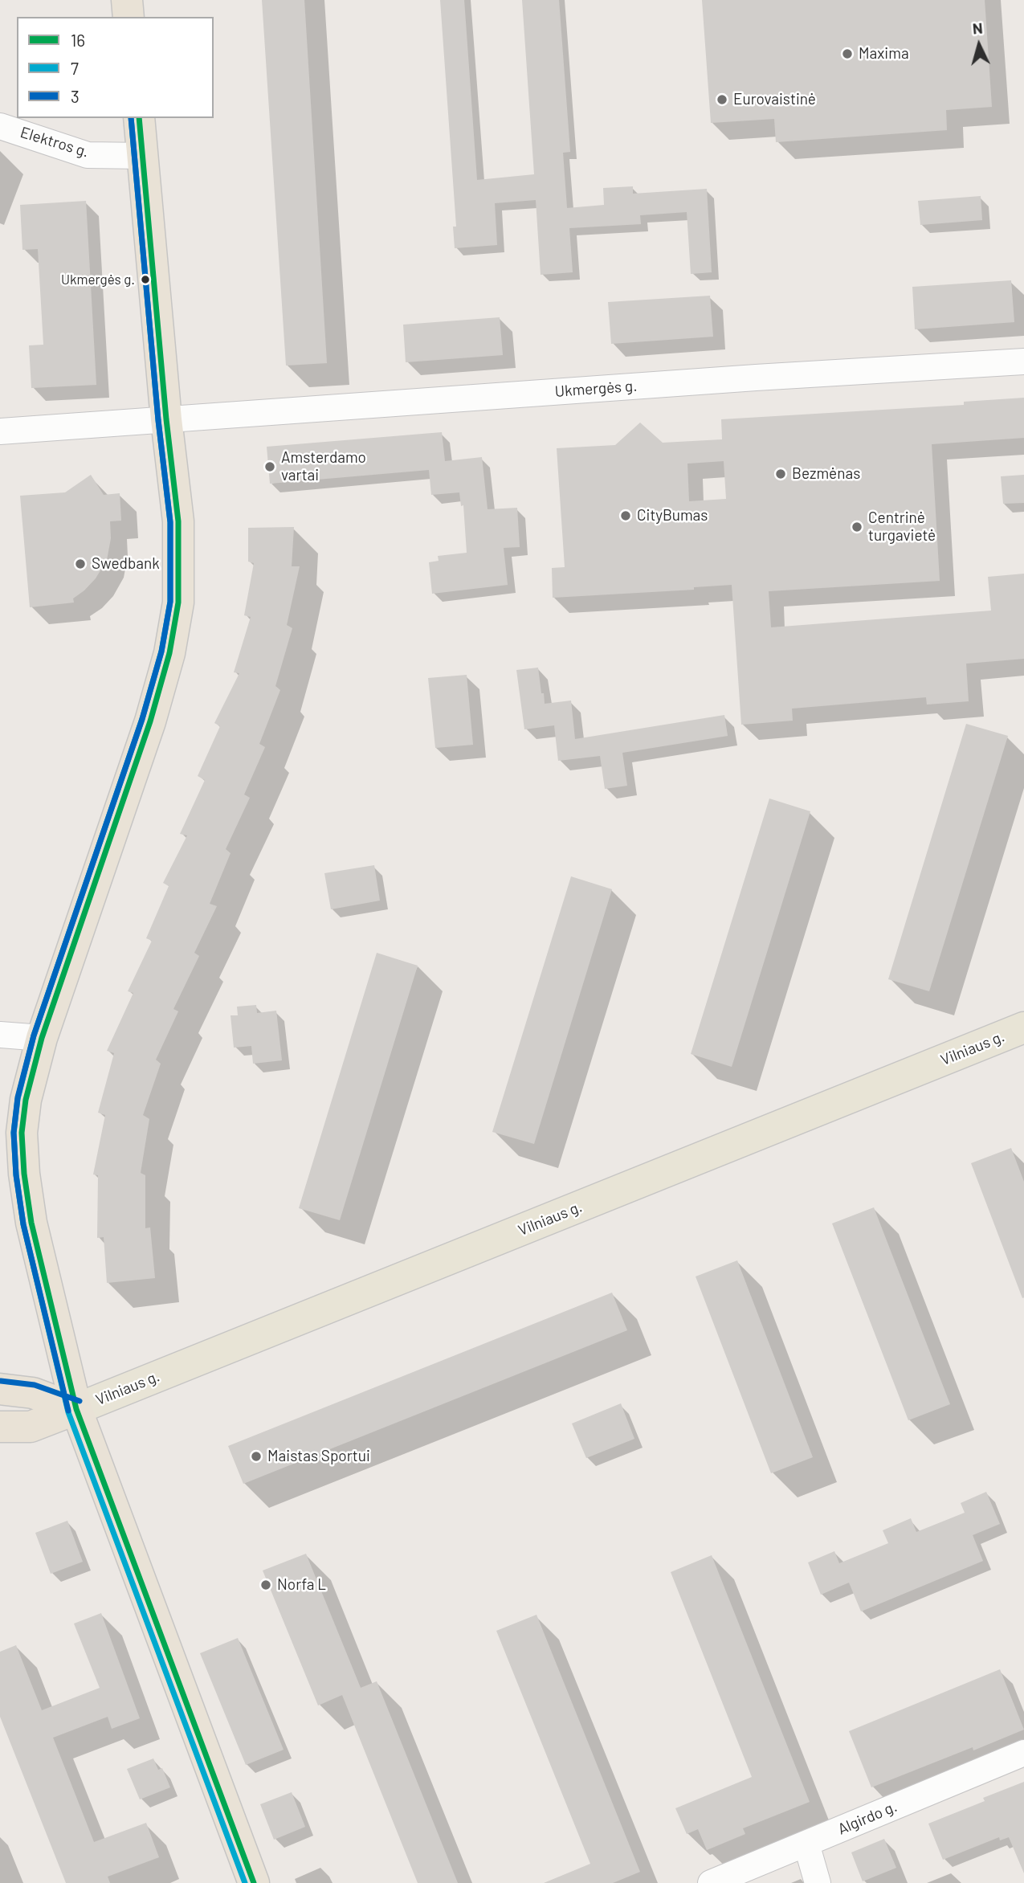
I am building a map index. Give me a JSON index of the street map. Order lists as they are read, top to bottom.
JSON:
{
  "streets": {
    "highway": ["Vilniaus g."],
    "street": ["Elektros g.", "Ukmergės g.", "Algirdo g."]
  },
  "places": [
    "Maxima",
    "Eurovaistinė",
    "Ukmergės g.",
    "Amsterdamo vartai",
    "Bezmėnas",
    "CityBumas",
    "Centrinė turgavietė",
    "Swedbank",
    "Maistas Sportui",
    "Norfa L"
  ],
  "lines": ["transit line 16", "transit line 7", "transit line 3"],
  "legend": ["16", "7", "3"],
  "north": "top"
}
